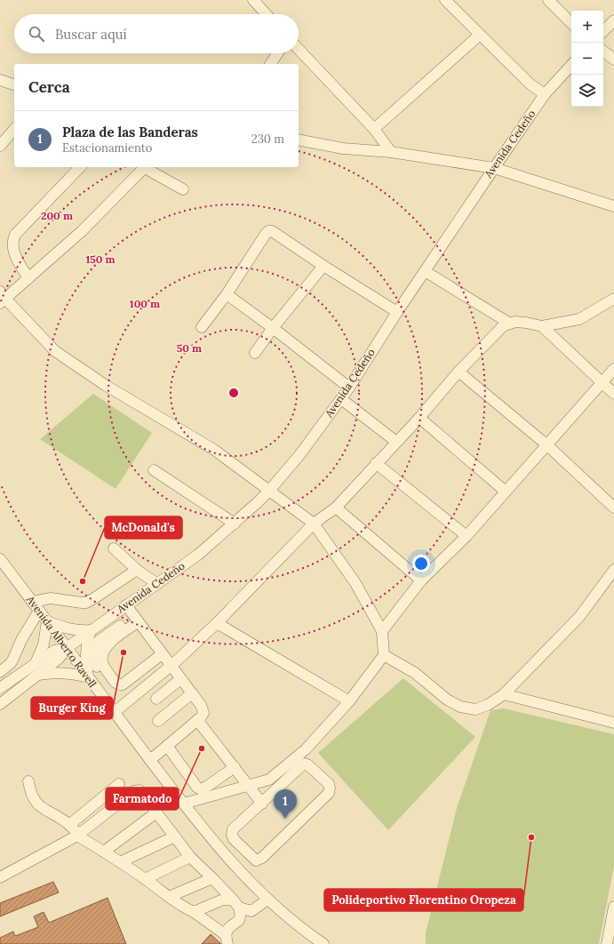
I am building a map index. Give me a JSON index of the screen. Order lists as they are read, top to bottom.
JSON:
{
  "streets": {
    "street": ["Avenida Cedeño", "Avenida Alberto Ravell"]
  },
  "crossings": [
    ["Avenida Cedeño", "Avenida Alberto Ravell"]
  ],
  "places": [
    "McDonald's",
    "Burger King",
    "Farmatodo",
    "Polideportivo Florentino Oropeza"
  ],
  "page": {
    "map_buttons": ["+", "−"],
    "search": "Buscar aquí",
    "heading": "Cerca",
    "list": [
      {
        "mark": "1",
        "name": "Plaza de las Banderas",
        "note": "Estacionamiento",
        "value": "230 m"
      }
    ],
    "pins": "1"
  },
  "rings": [
    "200 m",
    "150 m",
    "100 m",
    "50 m"
  ]
}
